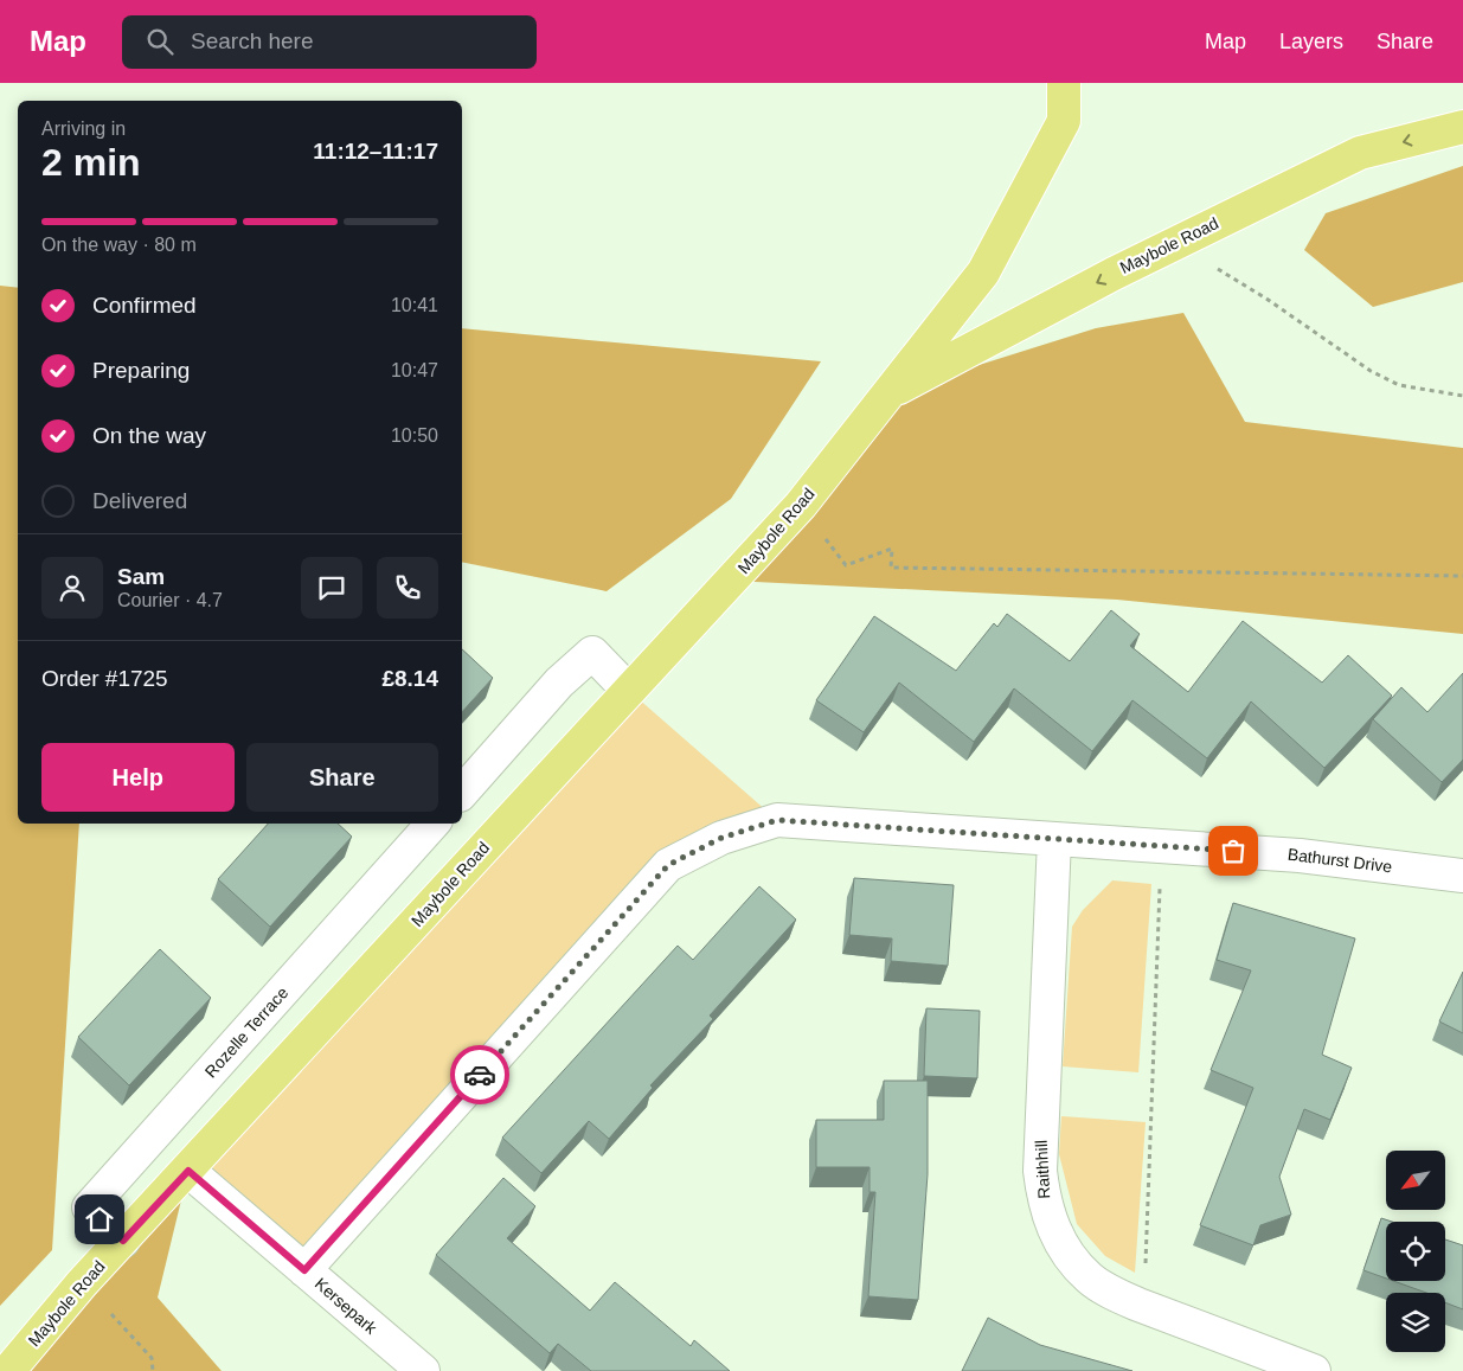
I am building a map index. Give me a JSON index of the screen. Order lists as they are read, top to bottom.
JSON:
{
  "streets": {
    "main road": ["Maybole Road"],
    "street": [
      "Bathurst Drive",
      "Rozelle Terrace",
      "Raithhill",
      "Kersepark"
    ]
  },
  "crossings": [
    ["Maybole Road", "Rozelle Terrace"],
    ["Maybole Road", "Kersepark"],
    ["Bathurst Drive", "Raithhill"],
    ["Bathurst Drive", "Kersepark"]
  ],
  "north": "bottom left",
  "page": {
    "header": "Map",
    "search": "Search here",
    "nav": ["Map", "Layers", "Share"],
    "heading": ["2 min", "Arriving in", "11:12–11:17"],
    "panel": [
      "Sam",
      "Courier · 4.7",
      "Order #1725",
      "£8.14"
    ],
    "bar": "On the way · 80 m",
    "list": [
      ["Confirmed", "10:41"],
      ["Preparing", "10:47"],
      ["On the way", "10:50"],
      "Delivered"
    ],
    "buttons": ["Help", "Share"]
  }
}
